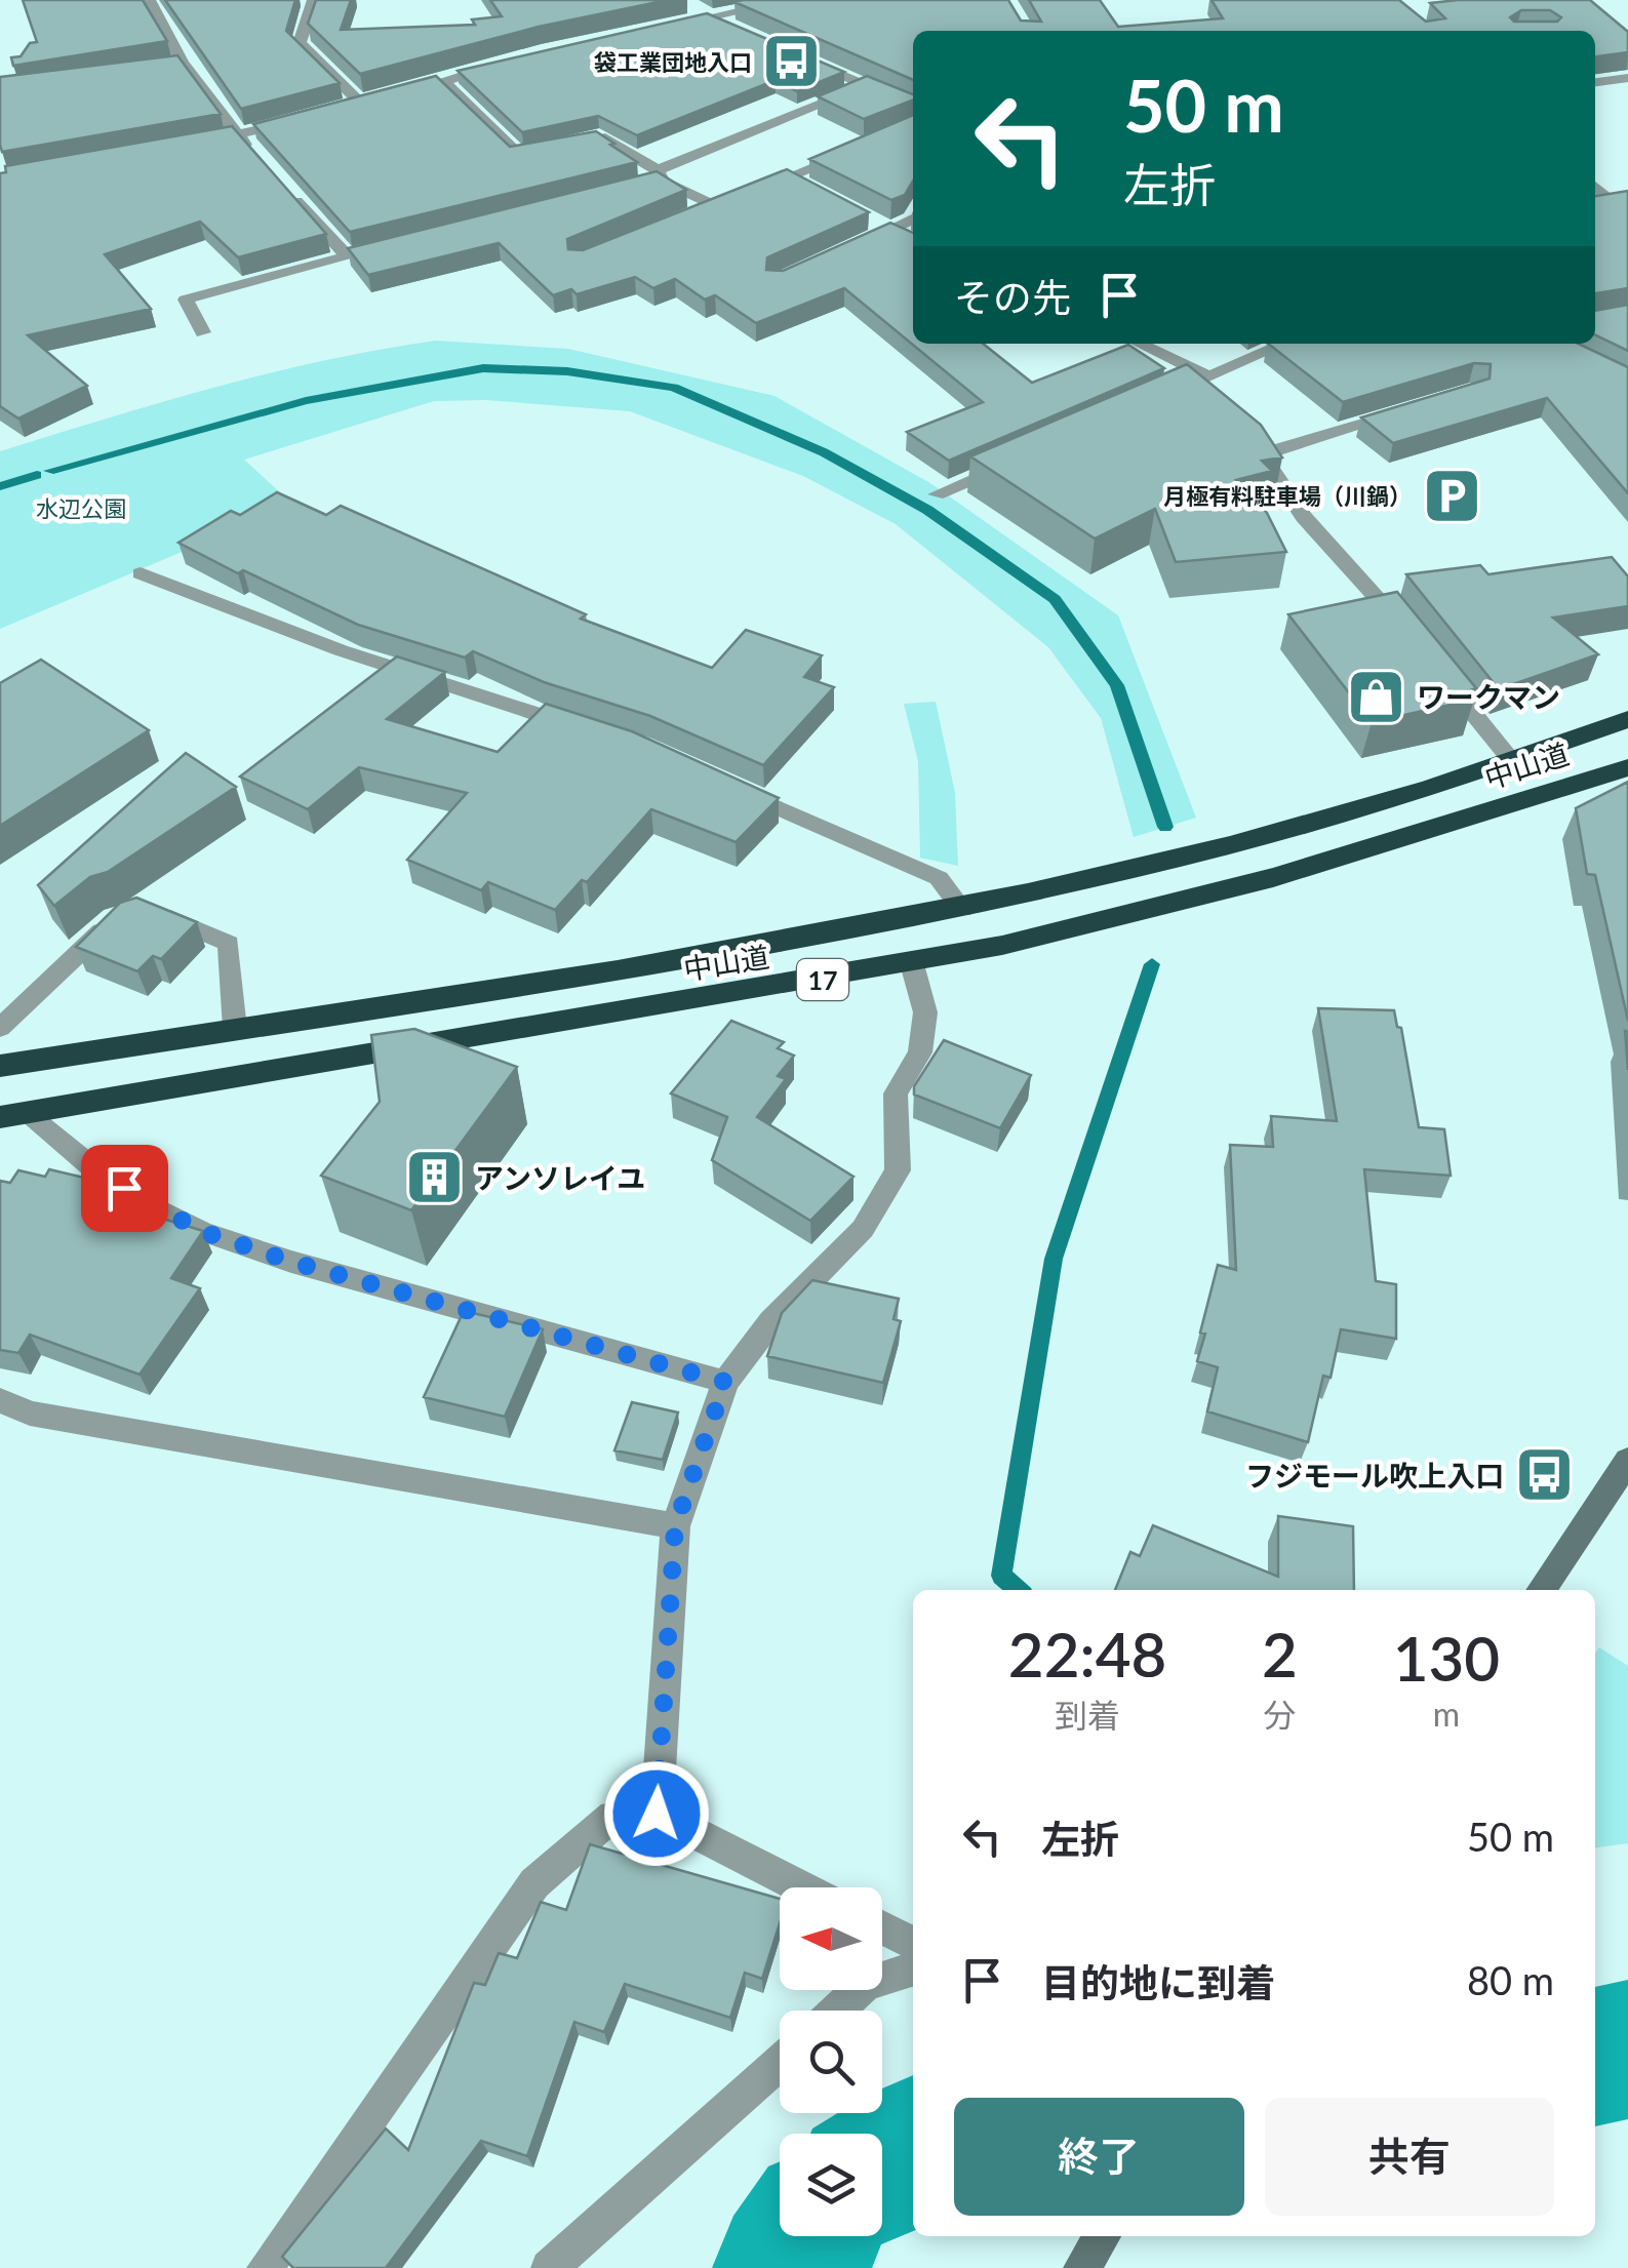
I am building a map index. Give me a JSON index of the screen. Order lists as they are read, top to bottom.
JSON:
{
  "streets": {
    "highway": ["中山道", "17"]
  },
  "parks": ["水辺公園"],
  "places": {
    "bus stop": ["袋工業団地入口", "フジモール吹上入口"],
    "parking": ["月極有料駐車場（川鍋）"],
    "shop": ["ワークマン"],
    "building": ["アンソレイユ"]
  },
  "north": "left",
  "page": {
    "turn": ["50 m", "左折"],
    "then": "その先",
    "eta": [
      "22:48",
      "到着",
      "2",
      "分",
      "130",
      "m"
    ],
    "list": [
      {
        "name": "左折",
        "value": "50 m"
      },
      {
        "name": "目的地に到着",
        "value": "80 m"
      }
    ],
    "buttons": ["終了", "共有"]
  }
}
